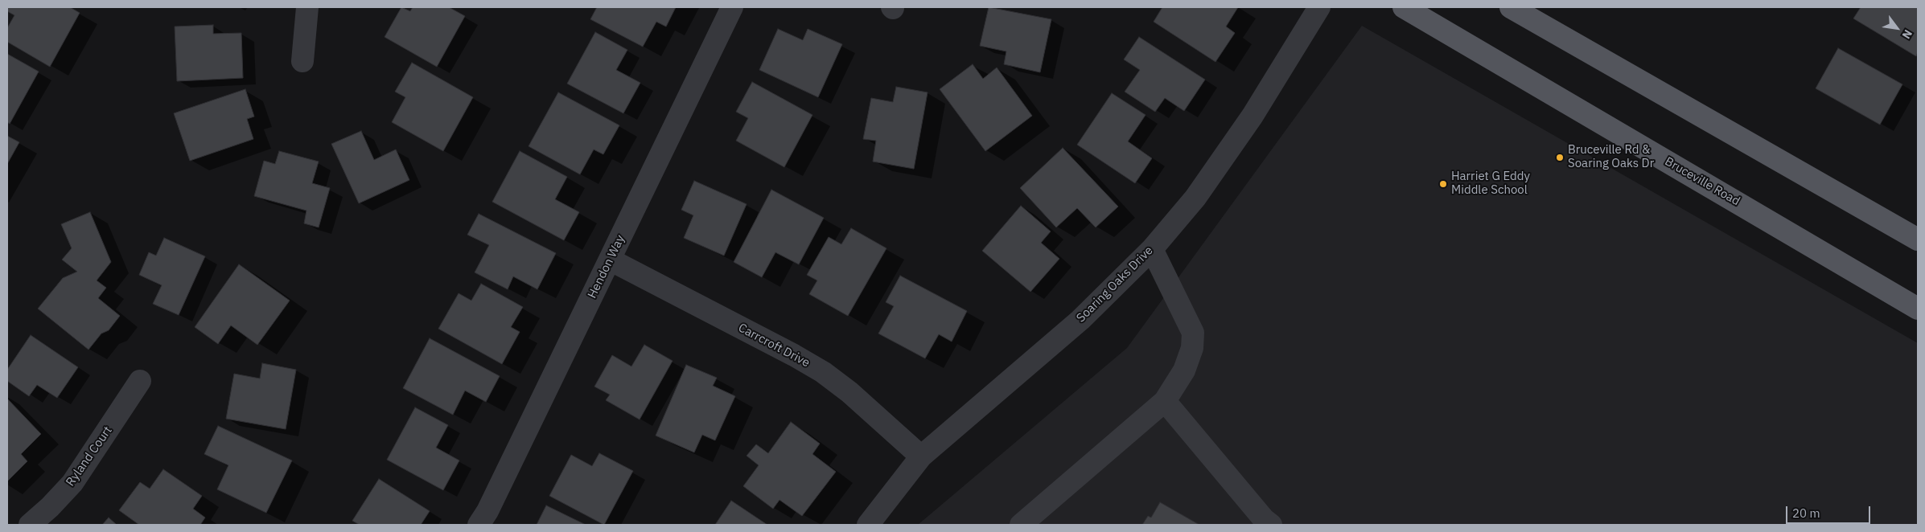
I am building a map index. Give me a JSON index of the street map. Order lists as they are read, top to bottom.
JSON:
{
  "streets": {
    "main road": ["Bruceville Road"],
    "street": [
      "Hendon Way",
      "Soaring Oaks Drive",
      "Carrcroft Drive",
      "Ryland Court"
    ]
  },
  "crossings": [
    ["Hendon Way", "Carrcroft Drive"],
    ["Soaring Oaks Drive", "Carrcroft Drive"]
  ],
  "places": ["Bruceville Rd & Soaring Oaks Dr", "Harriet G Eddy Middle School"],
  "scale_bar": "20 m",
  "north": "bottom right"
}
